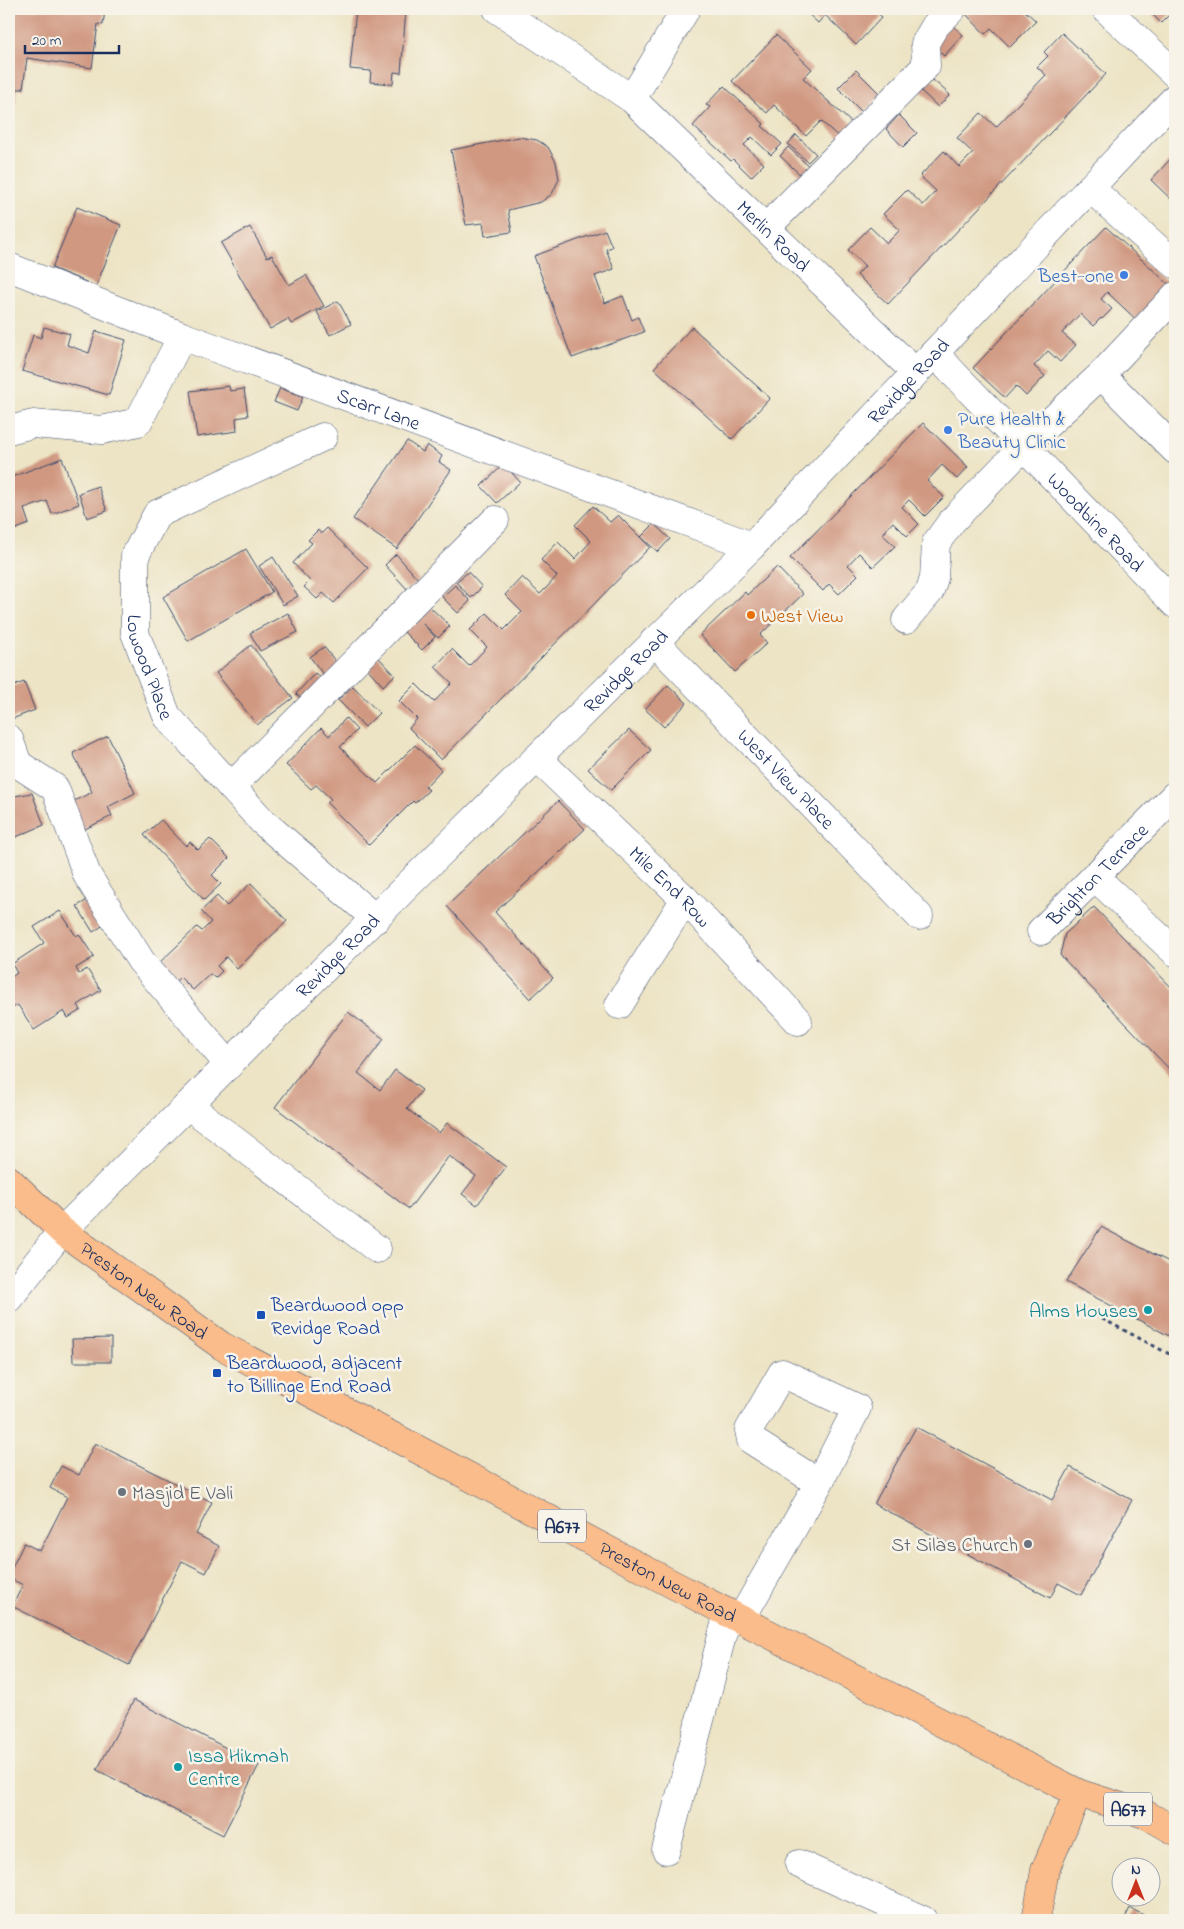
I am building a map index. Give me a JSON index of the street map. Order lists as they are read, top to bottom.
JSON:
{
  "streets": {
    "main road": ["Preston New Road", "A677"],
    "street": [
      "Merlin Road",
      "Revidge Road",
      "Scarr Lane",
      "Woodbine Road",
      "Lowood Place",
      "West View Place",
      "Brighton Terrace",
      "Mile End Row"
    ]
  },
  "crossings": [
    ["Merlin Road", "Revidge Road"],
    ["Revidge Road", "Scarr Lane"],
    ["Revidge Road", "Woodbine Road"],
    ["Revidge Road", "Lowood Place"],
    ["Revidge Road", "West View Place"],
    ["Revidge Road", "Mile End Row"],
    ["Revidge Road", "Preston New Road"]
  ],
  "places": {
    "other": [
      "Best-one",
      "Pure Health & Beauty Clinic",
      "West View",
      "Alms Houses",
      "Masjid E Vali",
      "St Silas Church",
      "Issa Hikmah Centre"
    ],
    "transit": ["Beardwood opp Revidge Road", "Beardwood, adjacent to Billinge End Road"]
  },
  "scale_bar": "20 m",
  "north": "top"
}
